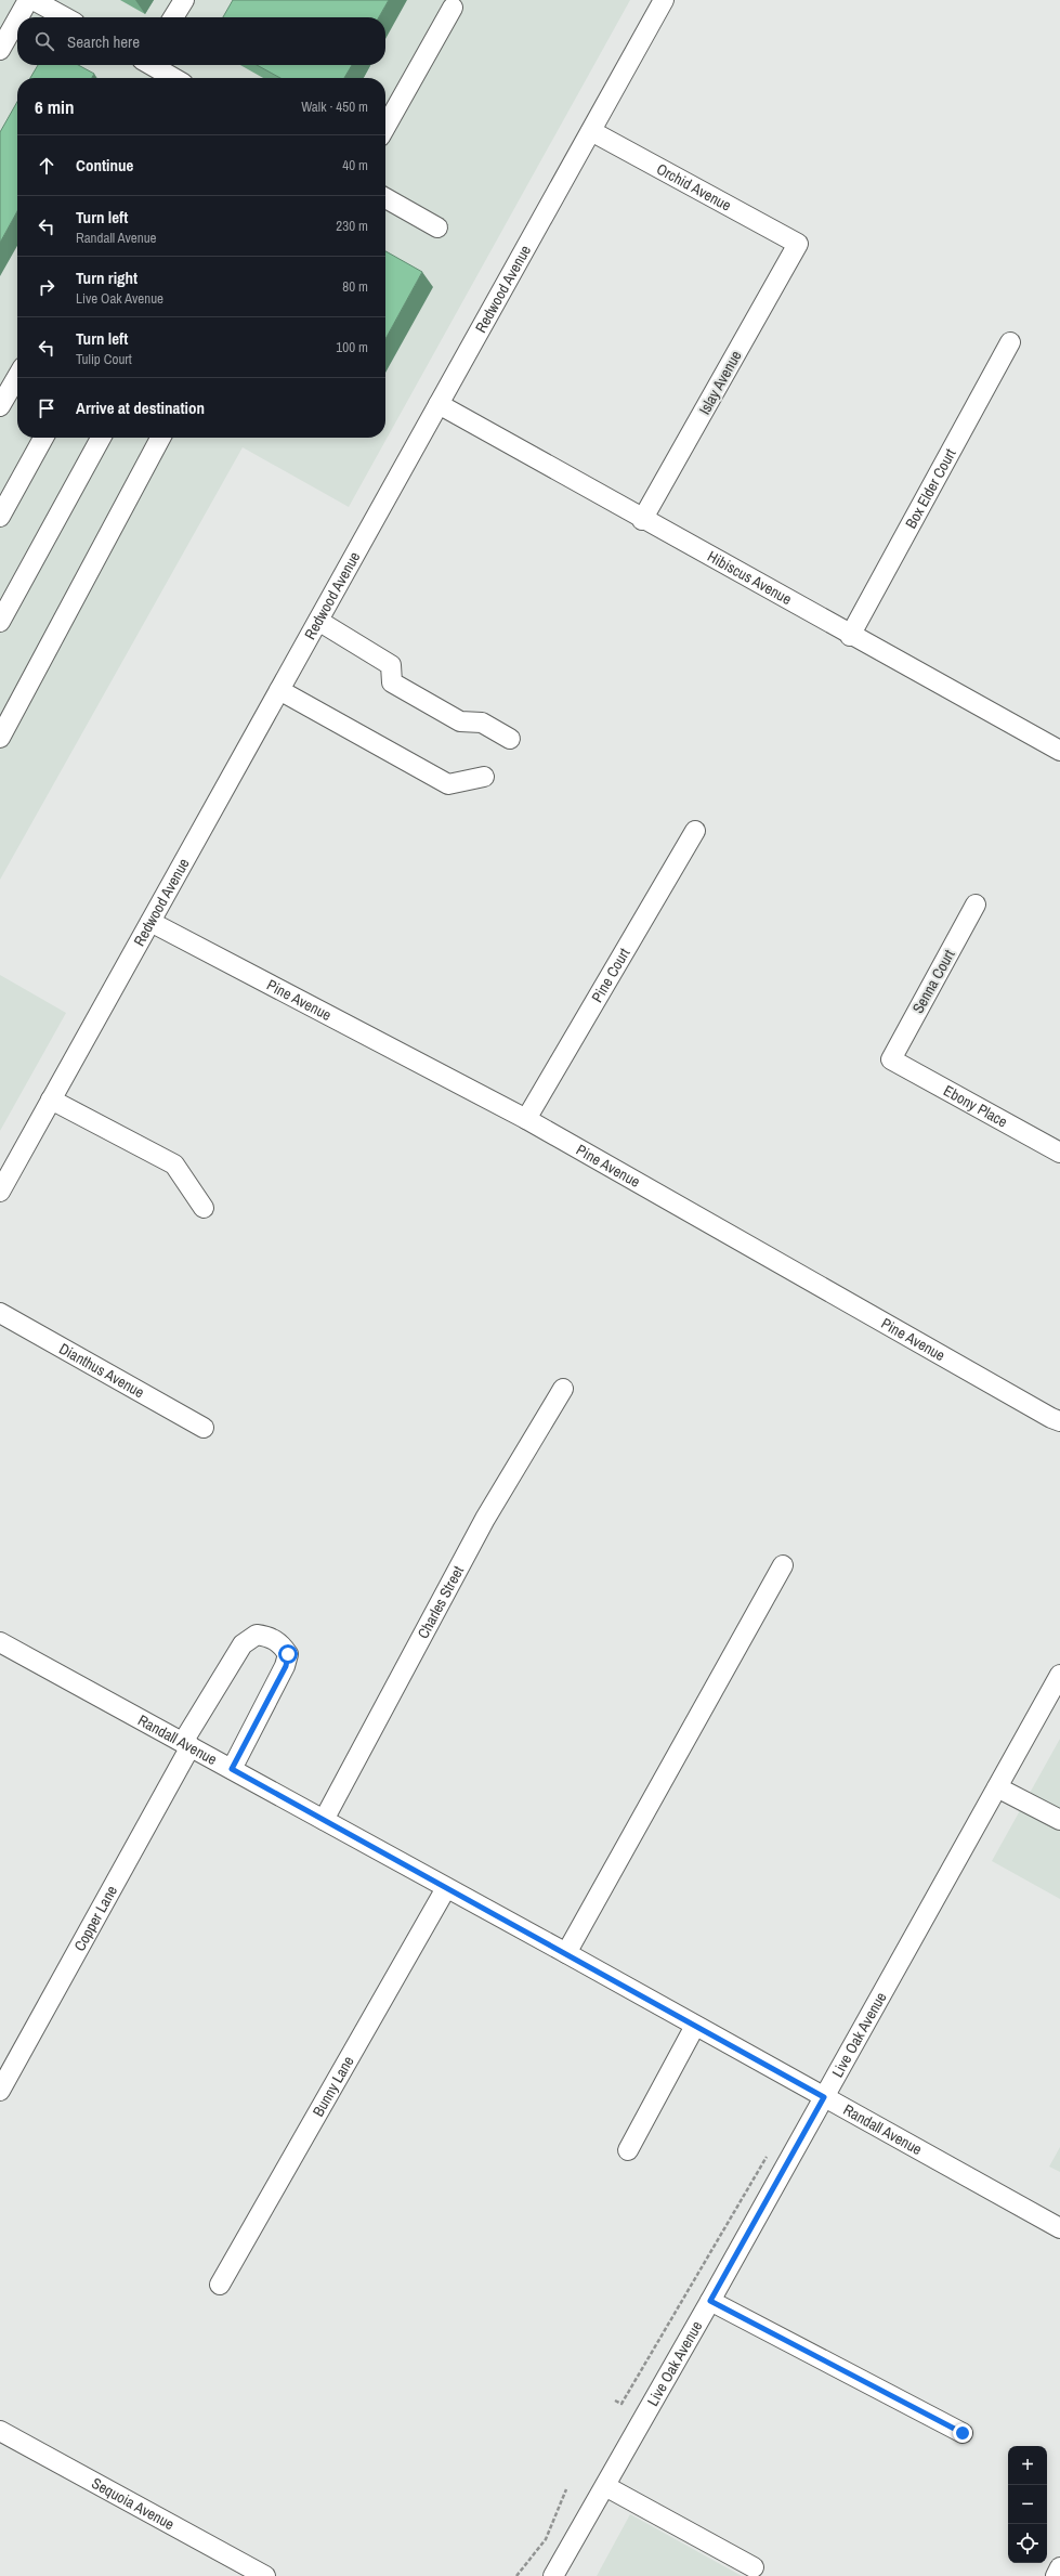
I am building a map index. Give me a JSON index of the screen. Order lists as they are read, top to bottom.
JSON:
{
  "streets": {
    "street": [
      "Orchid Avenue",
      "Redwood Avenue",
      "Islay Avenue",
      "Box Elder Court",
      "Hibiscus Avenue",
      "Pine Court",
      "Senna Court",
      "Pine Avenue",
      "Ebony Place",
      "Dianthus Avenue",
      "Charles Street",
      "Randall Avenue",
      "Copper Lane",
      "Live Oak Avenue",
      "Bunny Lane",
      "Sequoia Avenue"
    ]
  },
  "crossings": [
    ["Orchid Avenue", "Redwood Avenue"],
    ["Orchid Avenue", "Islay Avenue"],
    ["Redwood Avenue", "Hibiscus Avenue"],
    ["Redwood Avenue", "Pine Avenue"],
    ["Islay Avenue", "Hibiscus Avenue"],
    ["Box Elder Court", "Hibiscus Avenue"],
    ["Pine Court", "Pine Avenue"],
    ["Senna Court", "Ebony Place"],
    ["Charles Street", "Randall Avenue"],
    ["Randall Avenue", "Copper Lane"],
    ["Randall Avenue", "Live Oak Avenue"],
    ["Randall Avenue", "Bunny Lane"]
  ],
  "page": {
    "search": "Search here",
    "heading": ["6 min", "Walk · 450 m"],
    "list": [
      ["Continue", "40 m"],
      ["Turn left", "Randall Avenue", "230 m"],
      ["Turn right", "Live Oak Avenue", "80 m"],
      ["Turn left", "Tulip Court", "100 m"],
      "Arrive at destination"
    ],
    "map_buttons": ["+", "−"]
  }
}
